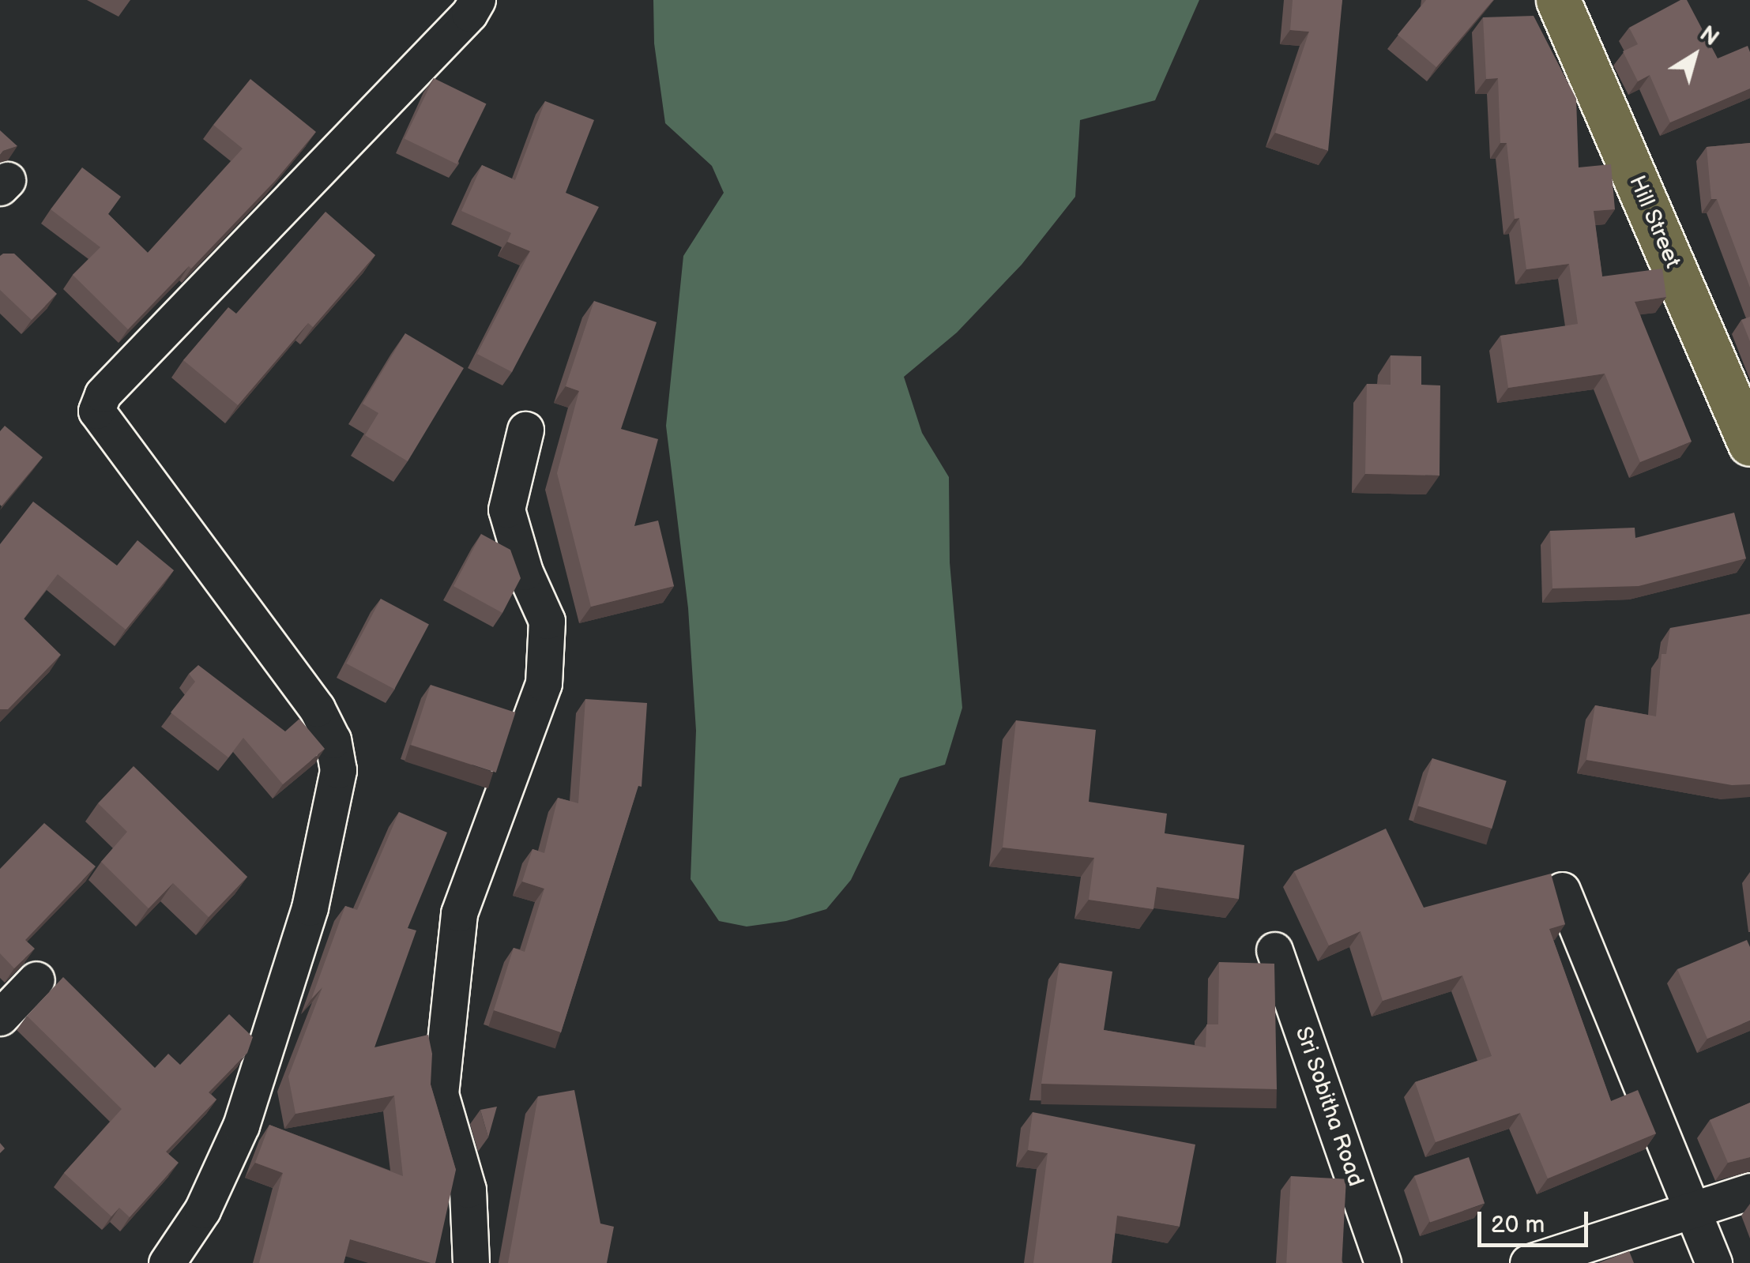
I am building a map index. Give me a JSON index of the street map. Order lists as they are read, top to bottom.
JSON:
{
  "streets": {
    "main road": ["Hill Street"],
    "street": ["Sri Sobitha Road"]
  },
  "scale_bar": "20 m",
  "north": "top right"
}
